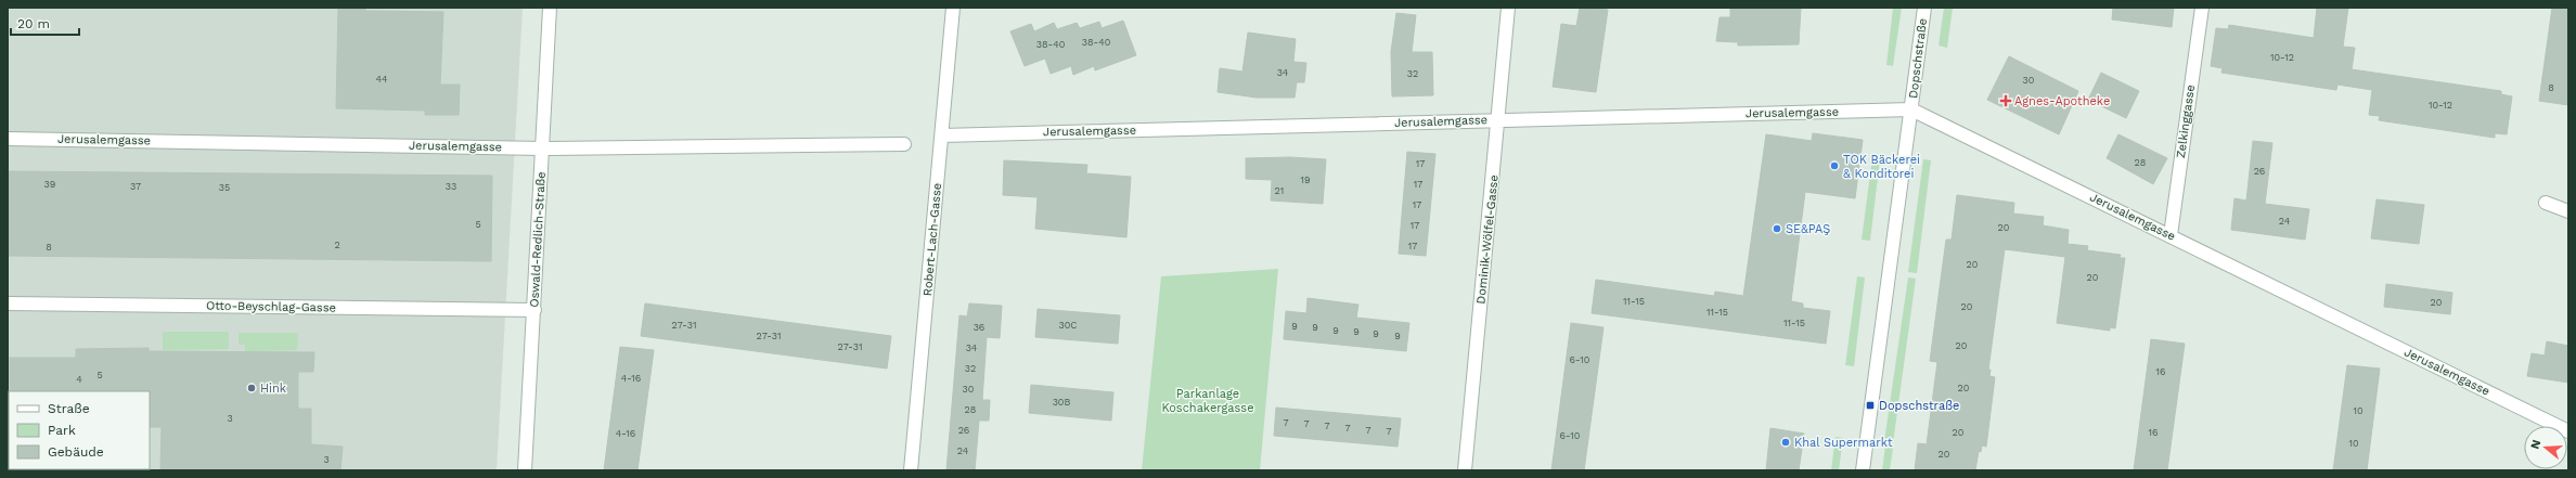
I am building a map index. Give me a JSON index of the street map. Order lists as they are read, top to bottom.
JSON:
{
  "streets": {
    "street": [
      "Dopschstraße",
      "Jerusalemgasse",
      "Zelkinggasse",
      "Oswald-Redlich-Straße",
      "Robert-Lach-Gasse",
      "Dominik-Wölfel-Gasse",
      "Otto-Beyschlag-Gasse"
    ]
  },
  "crossings": [
    ["Dopschstraße", "Jerusalemgasse"],
    ["Jerusalemgasse", "Zelkinggasse"],
    ["Jerusalemgasse", "Oswald-Redlich-Straße"],
    ["Jerusalemgasse", "Robert-Lach-Gasse"],
    ["Jerusalemgasse", "Dominik-Wölfel-Gasse"],
    ["Oswald-Redlich-Straße", "Otto-Beyschlag-Gasse"]
  ],
  "parks": ["Parkanlage Koschakergasse"],
  "places": {
    "health": ["Agnes-Apotheke"],
    "other": [
      "TOK Bäckerei & Konditorei",
      "SE&PAŞ",
      "Hink",
      "Khal Supermarkt"
    ],
    "transit": ["Dopschstraße"]
  },
  "house_numbers": [
    "38-40",
    "38-40",
    "10-12",
    "34",
    "32",
    "44",
    "30",
    "8",
    "10-12",
    "28",
    "17",
    "26",
    "19",
    "39",
    "17",
    "37",
    "33",
    "35",
    "21",
    "17",
    "24",
    "5",
    "17",
    "20",
    "2",
    "17",
    "8",
    "20",
    "20",
    "11-15",
    "20",
    "20",
    "11-15",
    "11-15",
    "27-31",
    "30C",
    "9",
    "36",
    "9",
    "9",
    "9",
    "9",
    "27-31",
    "9",
    "20",
    "27-31",
    "34",
    "6-10",
    "32",
    "16",
    "5",
    "4-16",
    "4",
    "20",
    "30",
    "30B",
    "28",
    "10",
    "3",
    "7",
    "7",
    "7",
    "7",
    "26",
    "7",
    "7",
    "20",
    "16",
    "4-16",
    "6-10",
    "10",
    "24",
    "20",
    "3"
  ],
  "legend": ["Straße", "Park", "Gebäude"],
  "scale_bar": "20 m",
  "north": "left"
}
